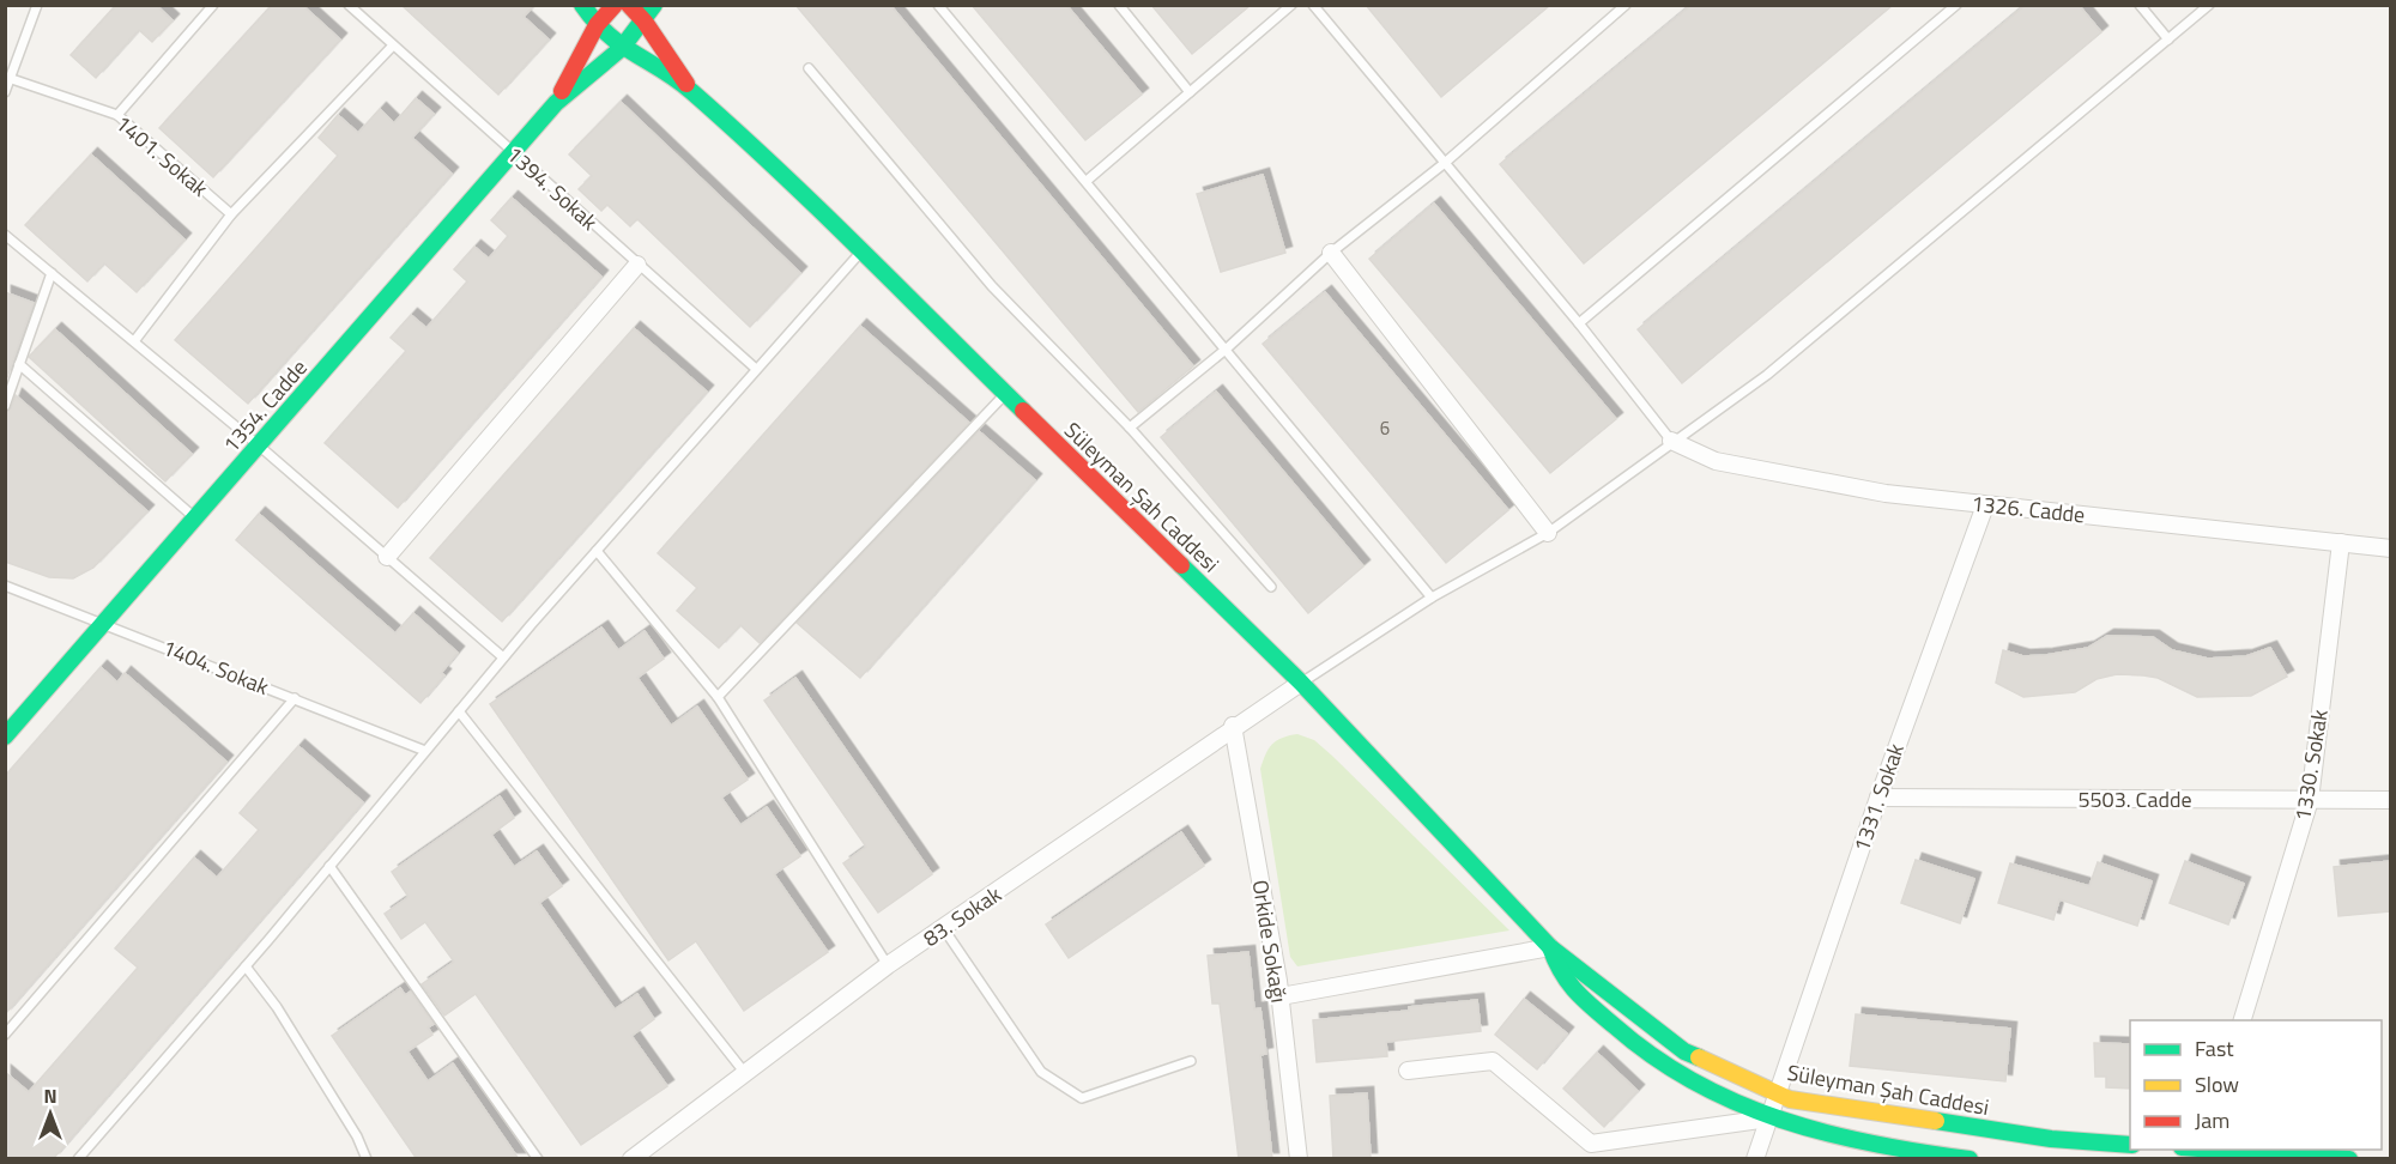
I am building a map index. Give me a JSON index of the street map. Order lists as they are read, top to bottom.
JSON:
{
  "streets": {
    "main road": ["1354. Cadde", "Süleyman Şah Caddesi"],
    "street": [
      "1326. Cadde",
      "1330. Sokak",
      "1331. Sokak",
      "5503. Cadde",
      "83. Sokak",
      "Orkide Sokağı"
    ],
    "lane": ["1401. Sokak", "1394. Sokak", "1404. Sokak"]
  },
  "crossings": [
    ["1394. Sokak", "1354. Cadde"],
    ["1354. Cadde", "1404. Sokak"],
    ["Süleyman Şah Caddesi", "1331. Sokak"],
    ["Süleyman Şah Caddesi", "83. Sokak"],
    ["1326. Cadde", "1330. Sokak"],
    ["1326. Cadde", "1331. Sokak"],
    ["1330. Sokak", "5503. Cadde"],
    ["1331. Sokak", "5503. Cadde"],
    ["83. Sokak", "Orkide Sokağı"]
  ],
  "house_numbers": ["6"],
  "legend": ["Fast", "Slow", "Jam"],
  "north": "top"
}
